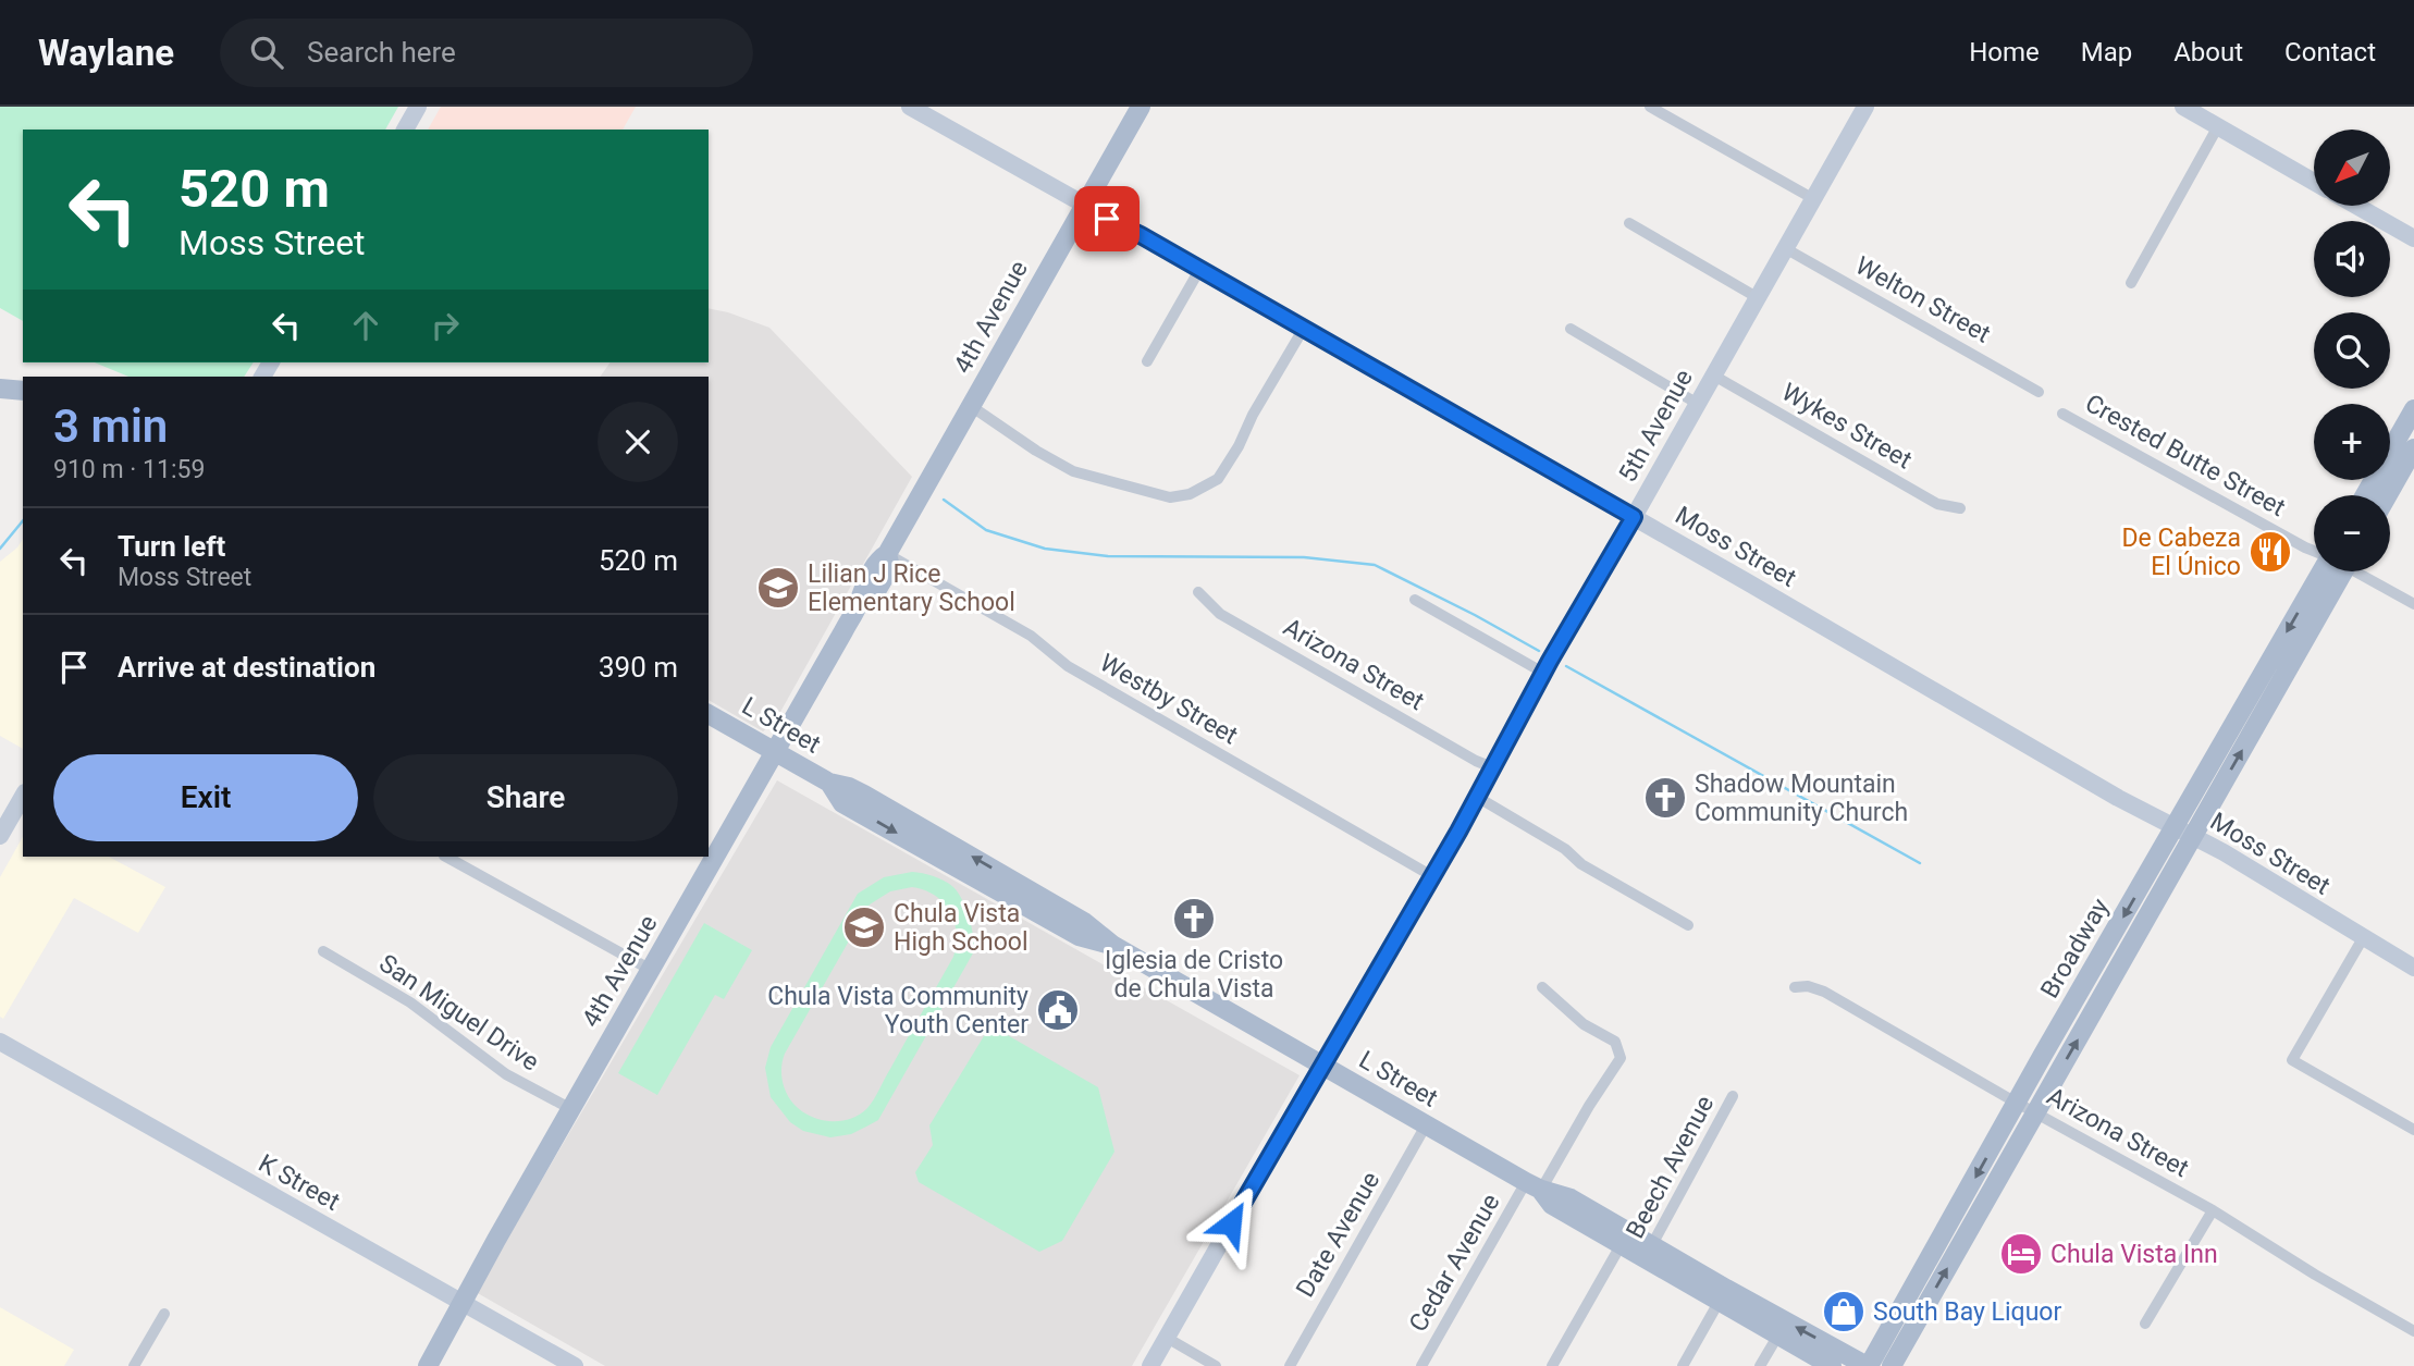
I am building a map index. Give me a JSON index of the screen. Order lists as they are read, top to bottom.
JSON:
{
  "streets": {
    "main road": ["4th Avenue", "L Street", "Broadway"],
    "street": [
      "Welton Street",
      "5th Avenue",
      "Wykes Street",
      "Crested Butte Street",
      "Moss Street",
      "Arizona Street",
      "Westby Street",
      "San Miguel Drive",
      "Beech Avenue",
      "K Street",
      "Date Avenue",
      "Cedar Avenue"
    ]
  },
  "crossings": [
    ["Welton Street", "5th Avenue"],
    ["4th Avenue", "Moss Street"],
    ["4th Avenue", "Westby Street"],
    ["4th Avenue", "L Street"],
    ["4th Avenue", "San Miguel Drive"],
    ["4th Avenue", "K Street"],
    ["5th Avenue", "Wykes Street"],
    ["5th Avenue", "Moss Street"],
    ["5th Avenue", "Arizona Street"],
    ["5th Avenue", "Westby Street"],
    ["5th Avenue", "L Street"],
    ["Moss Street", "Broadway"],
    ["Arizona Street", "Broadway"],
    ["L Street", "Broadway"],
    ["L Street", "Beech Avenue"],
    ["L Street", "Date Avenue"],
    ["L Street", "Cedar Avenue"]
  ],
  "places": {
    "restaurant": ["De Cabeza El Único"],
    "school or university": ["Lilian J Rice Elementary School", "Chula Vista High School"],
    "church": ["Shadow Mountain Community Church", "Iglesia de Cristo de Chula Vista"],
    "public building": ["Chula Vista Community Youth Center"],
    "hotel": ["Chula Vista Inn"],
    "shop": ["South Bay Liquor"]
  },
  "north": "bottom left",
  "page": {
    "header": "Waylane",
    "search": "Search here",
    "nav": [
      "Home",
      "Map",
      "About",
      "Contact"
    ],
    "map_buttons": ["+", "−"],
    "turn": ["520 m", "Moss Street"],
    "heading": ["3 min", "910 m · 11:59"],
    "list": [
      {
        "name": "Turn left",
        "note": "Moss Street",
        "value": "520 m"
      },
      {
        "name": "Arrive at destination",
        "value": "390 m"
      }
    ],
    "buttons": ["Exit", "Share"]
  }
}
